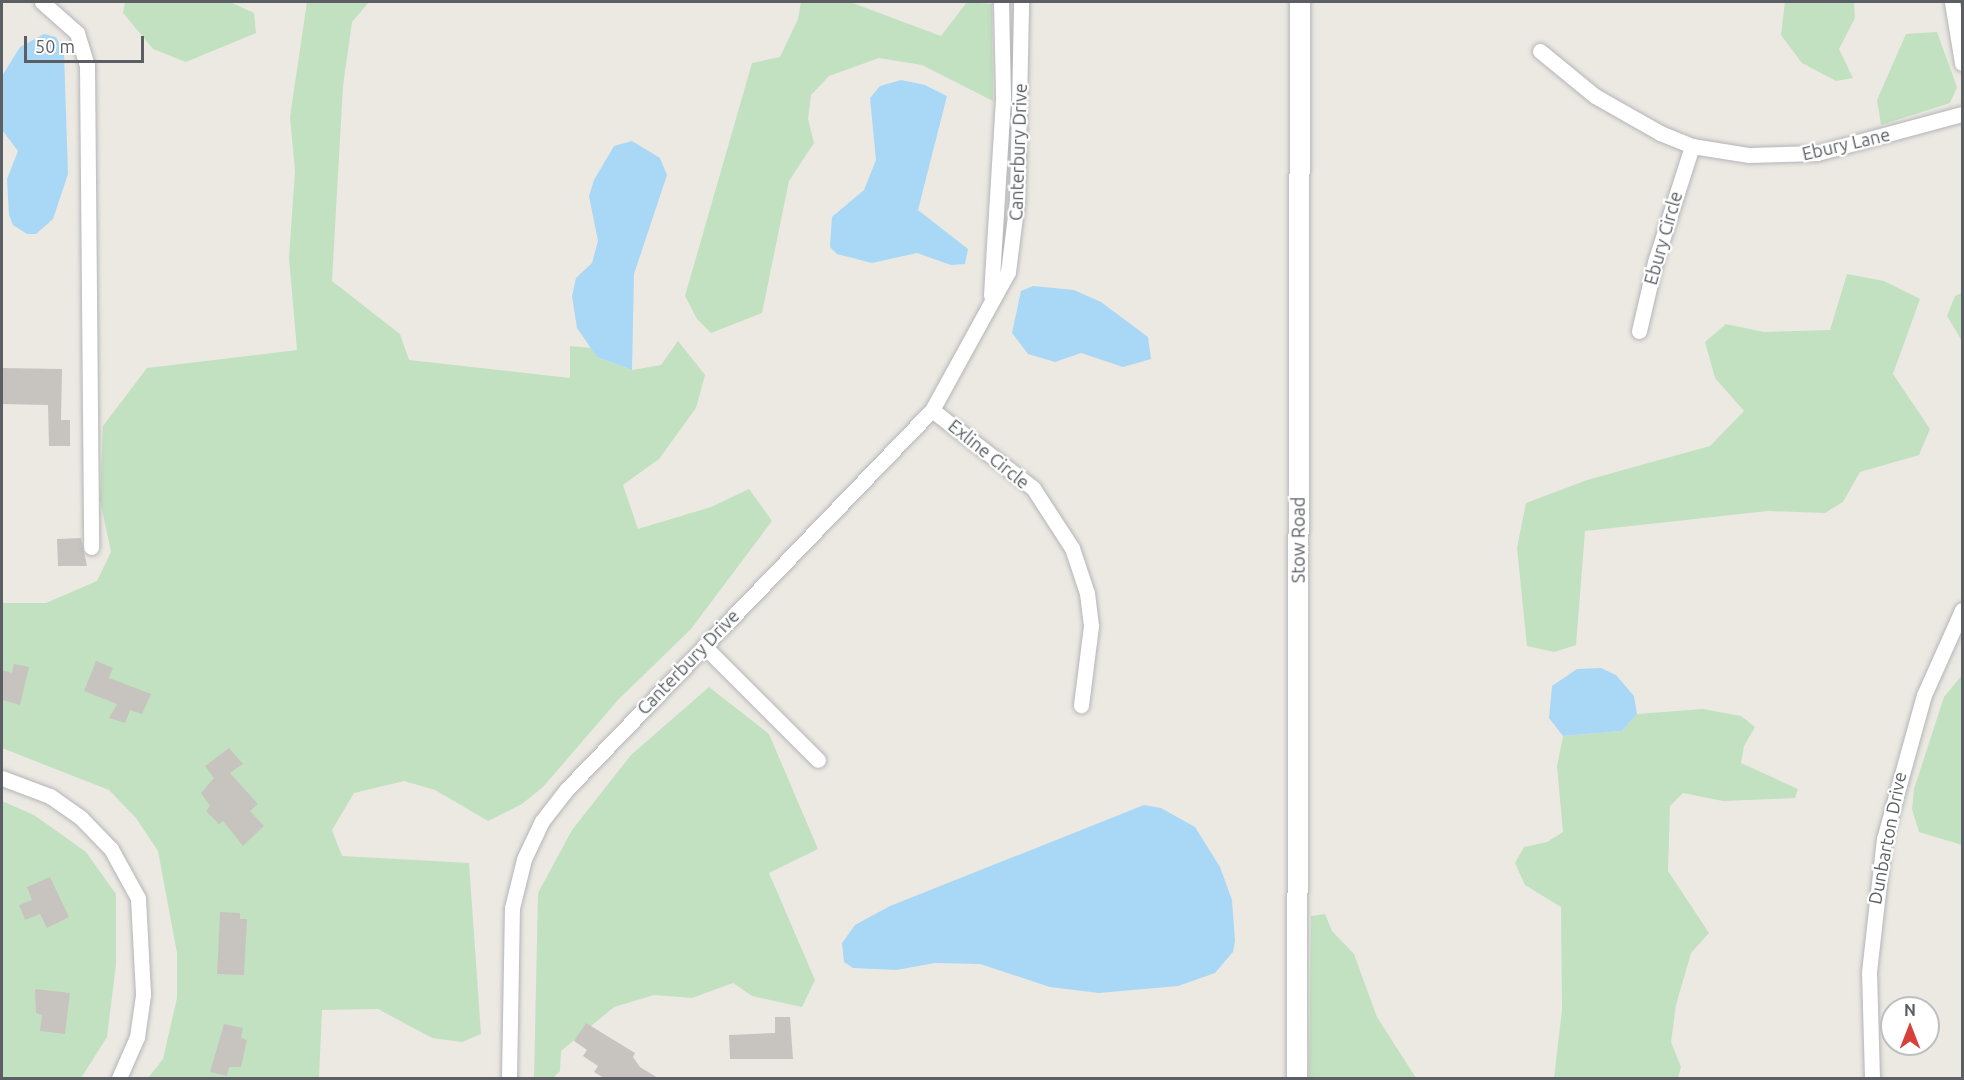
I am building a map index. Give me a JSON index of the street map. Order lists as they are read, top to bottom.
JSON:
{
  "streets": {
    "street": [
      "Ebury Lane",
      "Canterbury Drive",
      "Ebury Circle",
      "Exline Circle",
      "Stow Road",
      "Dunbarton Drive"
    ]
  },
  "crossings": [
    ["Ebury Lane", "Ebury Circle"],
    ["Canterbury Drive", "Exline Circle"]
  ],
  "scale_bar": "50 m",
  "north": "top"
}
